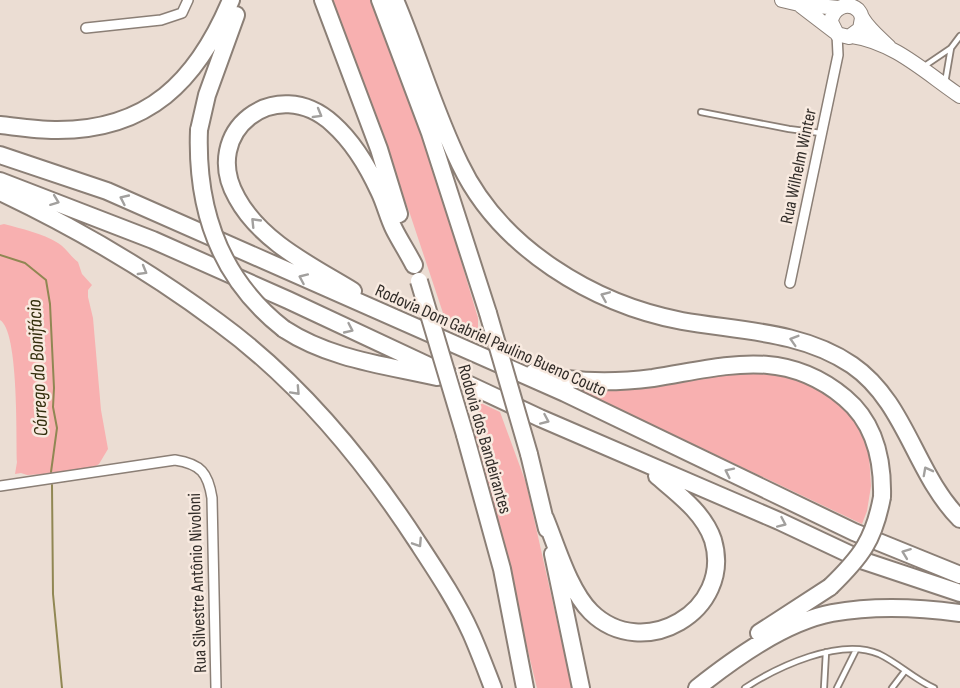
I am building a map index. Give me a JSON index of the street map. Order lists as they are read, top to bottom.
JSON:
{
  "streets": {
    "highway": ["Rodovia Dom Gabriel Paulino Bueno Couto", "Rodovia dos Bandeirantes"],
    "street": ["Rua Wilhelm Winter", "Rua Silvestre Antônio Nivoloni"]
  },
  "water": ["Córrego do Bonifácio"]
}
